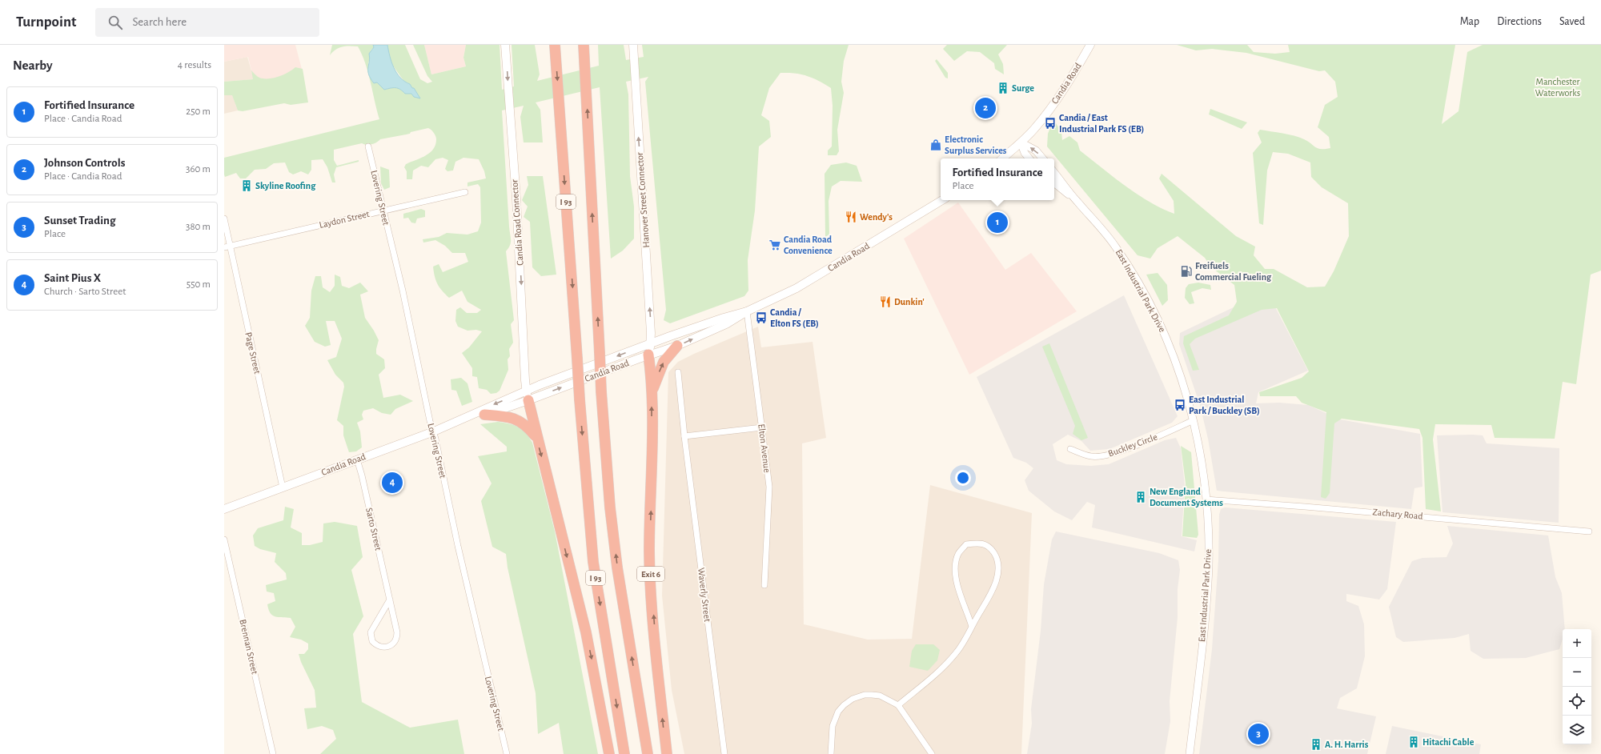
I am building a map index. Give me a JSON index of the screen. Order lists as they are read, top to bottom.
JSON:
{
  "streets": {
    "highway": ["I 93", "Exit 6"],
    "main road": ["Candia Road", "Hanover Street Connector", "Candia Road Connector"],
    "street": [
      "Lovering Street",
      "Laydon Street",
      "East Industrial Park Drive",
      "Page Street",
      "Buckley Circle",
      "Elton Avenue",
      "Zachary Road",
      "Sarto Street",
      "Waverly Street",
      "Brennan Street"
    ]
  },
  "crossings": [
    ["Candia Road", "Lovering Street"],
    ["Candia Road", "Hanover Street Connector"],
    ["Candia Road", "Candia Road Connector"],
    ["Candia Road", "Page Street"],
    ["Candia Road", "Elton Avenue"],
    ["Candia Road", "Sarto Street"],
    ["Lovering Street", "Laydon Street"],
    ["Laydon Street", "Page Street"],
    ["East Industrial Park Drive", "Buckley Circle"],
    ["East Industrial Park Drive", "Zachary Road"]
  ],
  "one_way": ["Hanover Street Connector", "Candia Road Connector"],
  "parks": ["Manchester Waterworks"],
  "places": {
    "building": [
      "Surge",
      "Skyline Roofing",
      "New England Document Systems",
      "Hitachi Cable",
      "A. H. Harris"
    ],
    "bus stop": ["Candia / East Industrial Park FS (EB)", "Candia / Elton FS (EB)", "East Industrial Park / Buckley (SB)"],
    "shop": ["Electronic Surplus Services"],
    "restaurant": ["Wendy's", "Dunkin'"],
    "supermarket": ["Candia Road Convenience"],
    "fuel station": ["Freifuels Commercial Fueling"]
  },
  "page": {
    "header": "Turnpoint",
    "search": "Search here",
    "nav": ["Map", "Directions", "Saved"],
    "heading": ["Nearby", "4 results"],
    "list": [
      {
        "mark": "1",
        "name": "Fortified Insurance",
        "note": "Place · Candia Road",
        "value": "250 m"
      },
      {
        "mark": "2",
        "name": "Johnson Controls",
        "note": "Place · Candia Road",
        "value": "360 m"
      },
      {
        "mark": "3",
        "name": "Sunset Trading",
        "note": "Place",
        "value": "380 m"
      },
      {
        "mark": "4",
        "name": "Saint Pius X",
        "note": "Church · Sarto Street",
        "value": "550 m"
      }
    ],
    "pins": [
      "2",
      "1",
      "4",
      "3"
    ],
    "popup": ["Fortified Insurance", "Place"],
    "map_buttons": ["+", "−"]
  }
}
